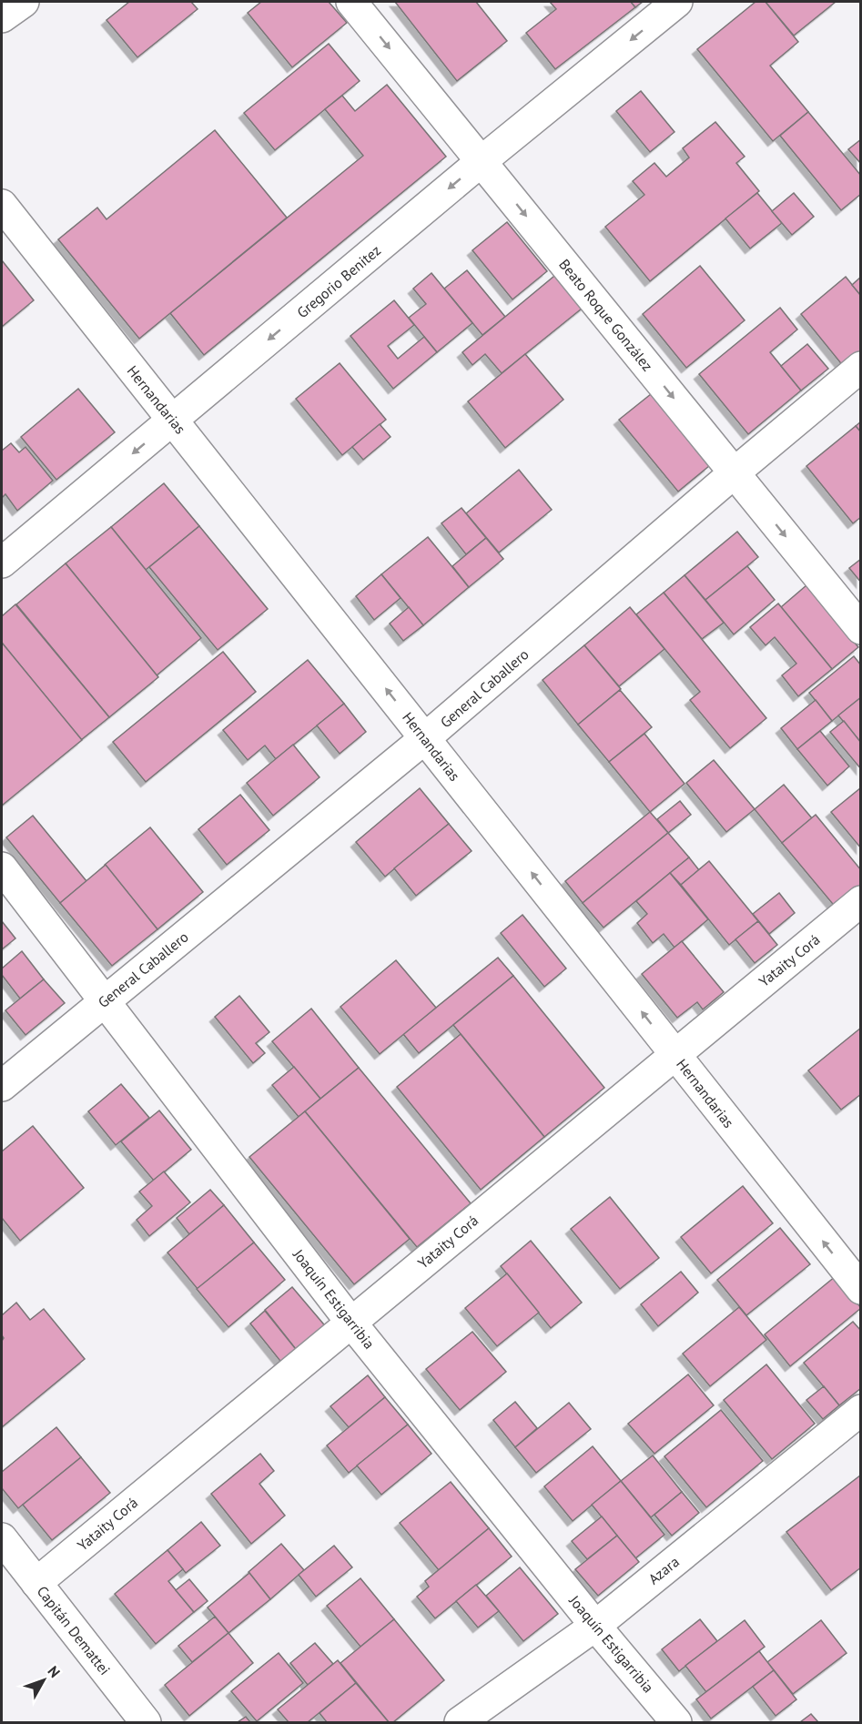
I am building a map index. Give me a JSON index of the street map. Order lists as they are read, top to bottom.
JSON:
{
  "streets": {
    "street": [
      "Gregorio Benitez",
      "Beato Roque González",
      "Hernandarias",
      "General Caballero",
      "Yataity Corá",
      "Joaquín Estigarribia",
      "Azara",
      "Capitán Demattei"
    ]
  },
  "crossings": [
    ["Gregorio Benitez", "Beato Roque González"],
    ["Gregorio Benitez", "Hernandarias"],
    ["Beato Roque González", "General Caballero"],
    ["Hernandarias", "General Caballero"],
    ["Hernandarias", "Yataity Corá"],
    ["General Caballero", "Joaquín Estigarribia"],
    ["Yataity Corá", "Joaquín Estigarribia"],
    ["Yataity Corá", "Capitán Demattei"],
    ["Joaquín Estigarribia", "Azara"]
  ],
  "one_way": ["Gregorio Benitez", "Beato Roque González", "Hernandarias"],
  "north": "top right"
}
